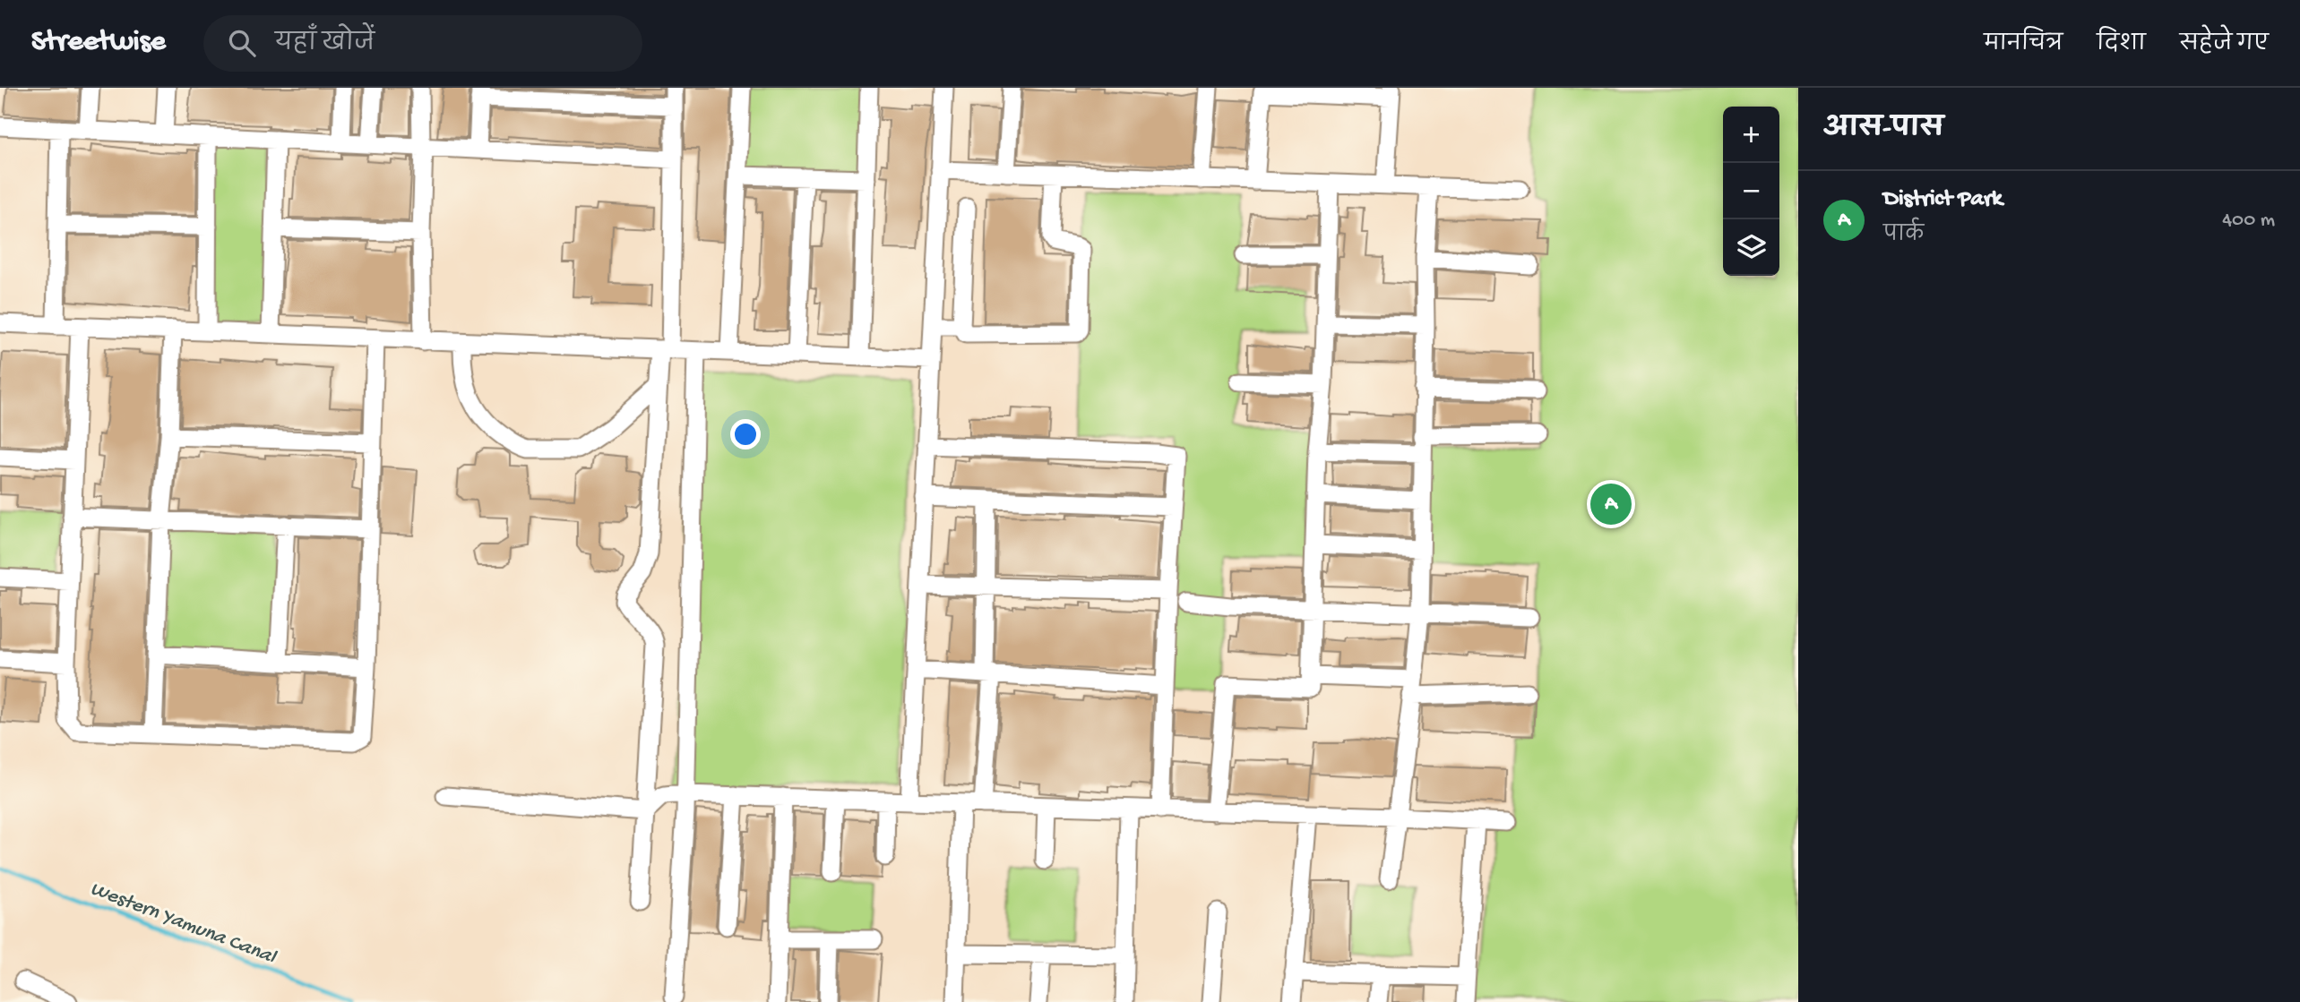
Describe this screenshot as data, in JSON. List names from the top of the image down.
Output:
{
  "water": ["Western Yamuna Canal"],
  "page": {
    "header": "Streetwise",
    "search": "यहाँ खोजें",
    "nav": ["मानचित्र", "दिशा", "सहेजे गए"],
    "heading": "आस-पास",
    "map_buttons": ["+", "−"],
    "list": [
      {
        "mark": "A",
        "name": "District Park",
        "note": "पार्क",
        "value": "400 m"
      }
    ],
    "pins": "A"
  }
}
